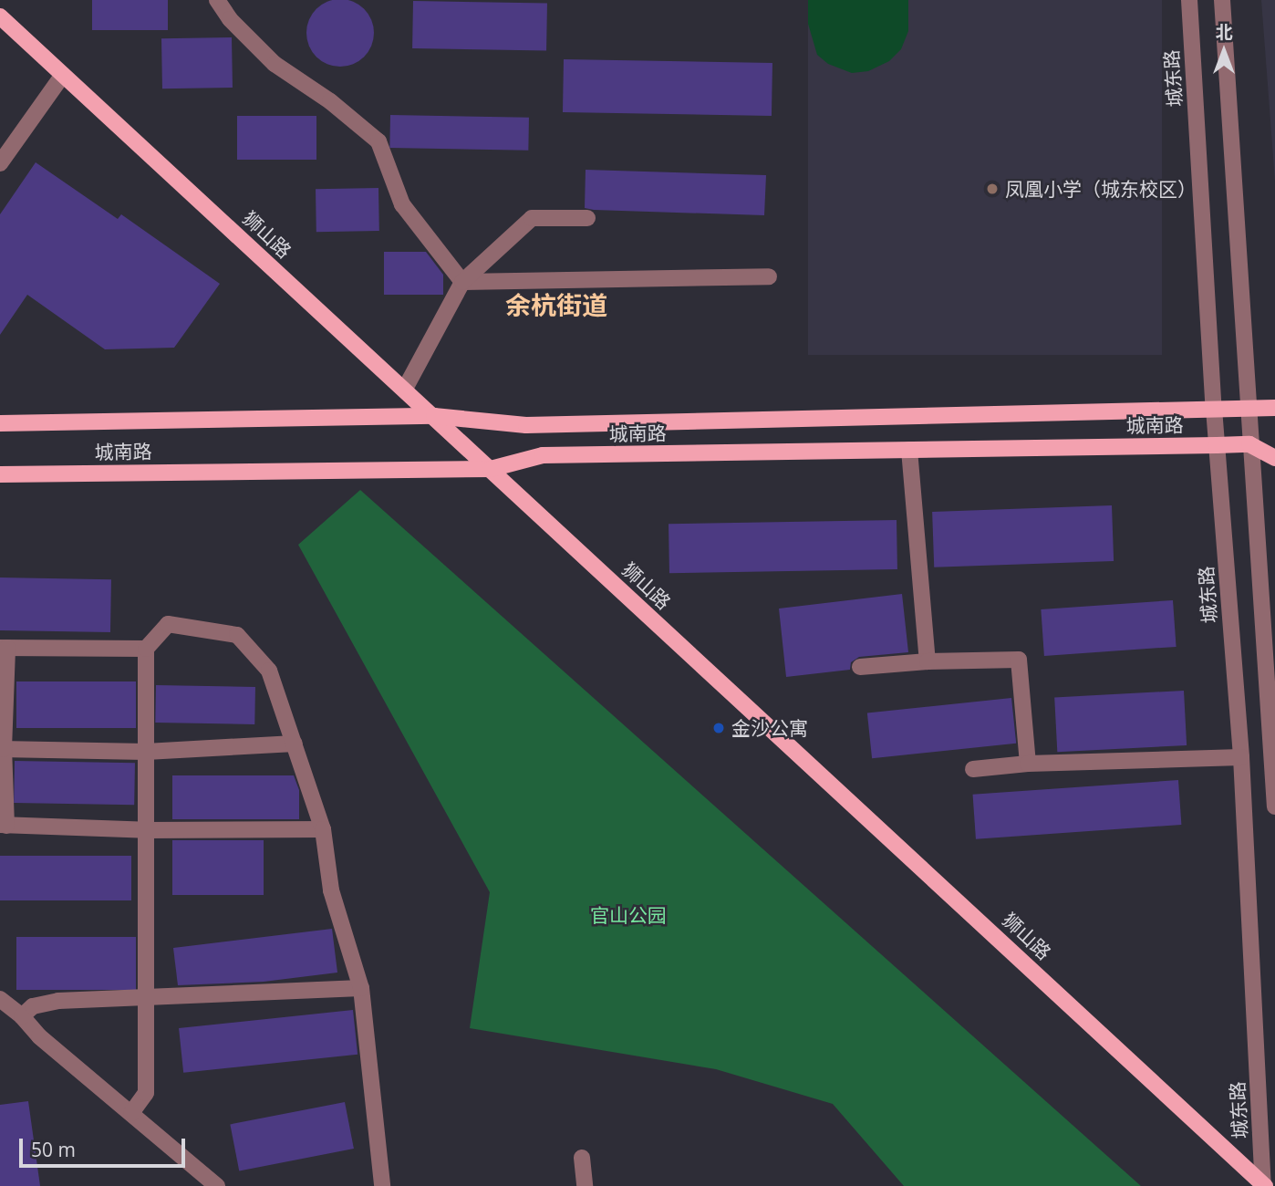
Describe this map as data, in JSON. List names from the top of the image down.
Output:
{
  "streets": {
    "main road": ["狮山路", "城南路"],
    "street": ["城东路"]
  },
  "crossings": [
    ["城东路", "狮山路"],
    ["城东路", "城南路"],
    ["狮山路", "城南路"]
  ],
  "districts": ["余杭街道"],
  "parks": ["官山公园"],
  "places": ["凤凰小学（城东校区）", "金沙公寓"],
  "scale_bar": "50 m",
  "north": "top"
}
